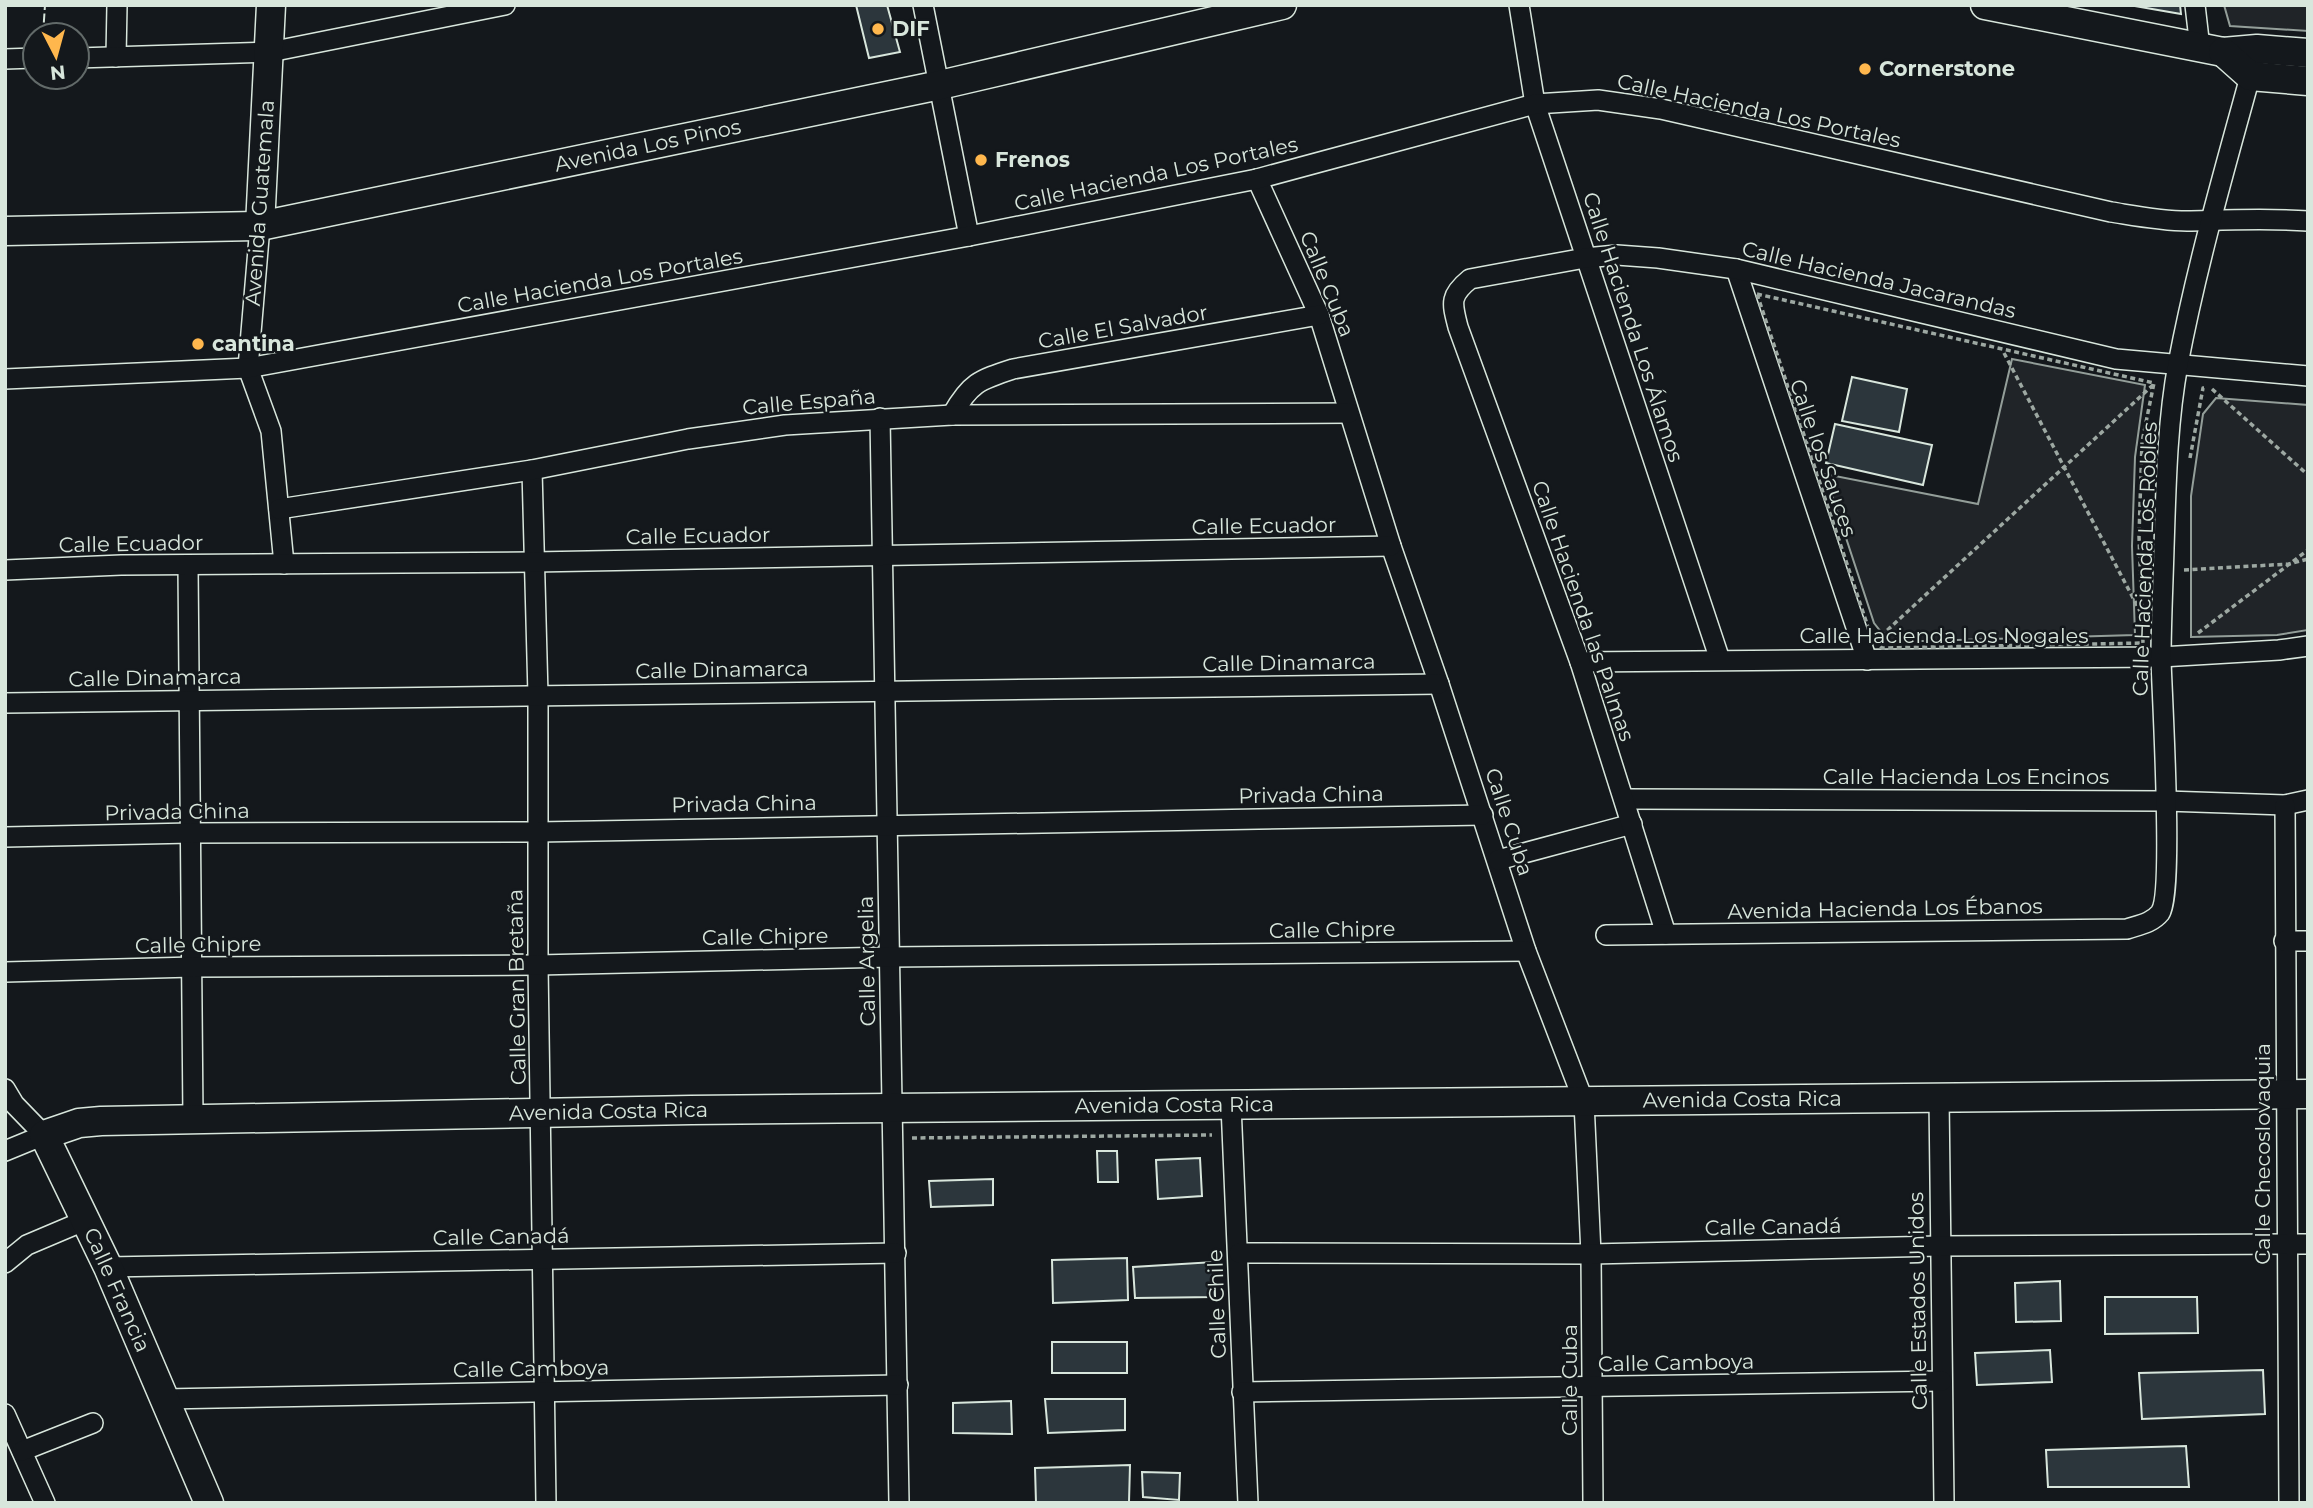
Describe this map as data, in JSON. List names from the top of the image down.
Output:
{
  "streets": {
    "street": [
      "Calle Hacienda Los Portales",
      "Avenida Los Pinos",
      "Avenida Guatemala",
      "Calle Hacienda Jacarandas",
      "Calle Cuba",
      "Calle El Salvador",
      "Calle Hacienda Los Álamos",
      "Calle España",
      "Calle los Sauces",
      "Calle Ecuador",
      "Calle Hacienda Los Robles",
      "Calle Hacienda las Palmas",
      "Calle Hacienda Los Nogales",
      "Calle Dinamarca",
      "Calle Hacienda Los Encinos",
      "Privada China",
      "Avenida Hacienda Los Ébanos",
      "Calle Chipre",
      "Calle Argelia",
      "Calle Gran Bretaña",
      "Avenida Costa Rica",
      "Calle Checoslovaquia",
      "Calle Canadá",
      "Calle Francia",
      "Calle Estados Unidos",
      "Calle Chile",
      "Calle Camboya"
    ]
  },
  "crossings": [
    ["Calle Hacienda Los Portales", "Avenida Guatemala"],
    ["Calle Hacienda Los Portales", "Calle Cuba"],
    ["Calle Hacienda Los Portales", "Calle Hacienda Los Álamos"],
    ["Calle Hacienda Los Portales", "Calle Hacienda Los Robles"],
    ["Avenida Los Pinos", "Avenida Guatemala"],
    ["Avenida Guatemala", "Calle España"],
    ["Avenida Guatemala", "Calle Ecuador"],
    ["Calle Hacienda Jacarandas", "Calle Hacienda Los Álamos"],
    ["Calle Hacienda Jacarandas", "Calle los Sauces"],
    ["Calle Hacienda Jacarandas", "Calle Hacienda Los Robles"],
    ["Calle Hacienda Jacarandas", "Calle Hacienda las Palmas"],
    ["Calle Cuba", "Calle El Salvador"],
    ["Calle Cuba", "Calle España"],
    ["Calle Cuba", "Calle Ecuador"],
    ["Calle Cuba", "Calle Dinamarca"],
    ["Calle Cuba", "Privada China"],
    ["Calle Cuba", "Calle Chipre"],
    ["Calle Cuba", "Avenida Costa Rica"],
    ["Calle Cuba", "Calle Canadá"],
    ["Calle Cuba", "Calle Camboya"],
    ["Calle El Salvador", "Calle España"],
    ["Calle Hacienda Los Álamos", "Calle Hacienda Los Nogales"],
    ["Calle España", "Calle Argelia"],
    ["Calle España", "Calle Gran Bretaña"],
    ["Calle los Sauces", "Calle Hacienda Los Nogales"],
    ["Calle Ecuador", "Calle Argelia"],
    ["Calle Ecuador", "Calle Gran Bretaña"],
    ["Calle Hacienda Los Robles", "Calle Hacienda Los Nogales"],
    ["Calle Hacienda Los Robles", "Calle Hacienda Los Encinos"],
    ["Calle Hacienda Los Robles", "Avenida Hacienda Los Ébanos"],
    ["Calle Hacienda las Palmas", "Calle Hacienda Los Nogales"],
    ["Calle Hacienda las Palmas", "Calle Hacienda Los Encinos"],
    ["Calle Hacienda las Palmas", "Avenida Hacienda Los Ébanos"],
    ["Calle Dinamarca", "Calle Argelia"],
    ["Calle Dinamarca", "Calle Gran Bretaña"],
    ["Calle Hacienda Los Encinos", "Calle Checoslovaquia"],
    ["Privada China", "Calle Argelia"],
    ["Privada China", "Calle Gran Bretaña"],
    ["Calle Chipre", "Calle Argelia"],
    ["Calle Chipre", "Calle Gran Bretaña"],
    ["Calle Argelia", "Avenida Costa Rica"],
    ["Calle Argelia", "Calle Canadá"],
    ["Calle Argelia", "Calle Camboya"],
    ["Calle Gran Bretaña", "Avenida Costa Rica"],
    ["Calle Gran Bretaña", "Calle Canadá"],
    ["Calle Gran Bretaña", "Calle Camboya"],
    ["Avenida Costa Rica", "Calle Checoslovaquia"],
    ["Avenida Costa Rica", "Calle Francia"],
    ["Avenida Costa Rica", "Calle Estados Unidos"],
    ["Avenida Costa Rica", "Calle Chile"],
    ["Calle Checoslovaquia", "Calle Canadá"],
    ["Calle Canadá", "Calle Francia"],
    ["Calle Canadá", "Calle Estados Unidos"],
    ["Calle Canadá", "Calle Chile"],
    ["Calle Francia", "Calle Camboya"],
    ["Calle Estados Unidos", "Calle Camboya"],
    ["Calle Chile", "Calle Camboya"]
  ],
  "places": [
    "DIF",
    "Cornerstone",
    "Frenos",
    "cantina"
  ],
  "north": "bottom"
}
